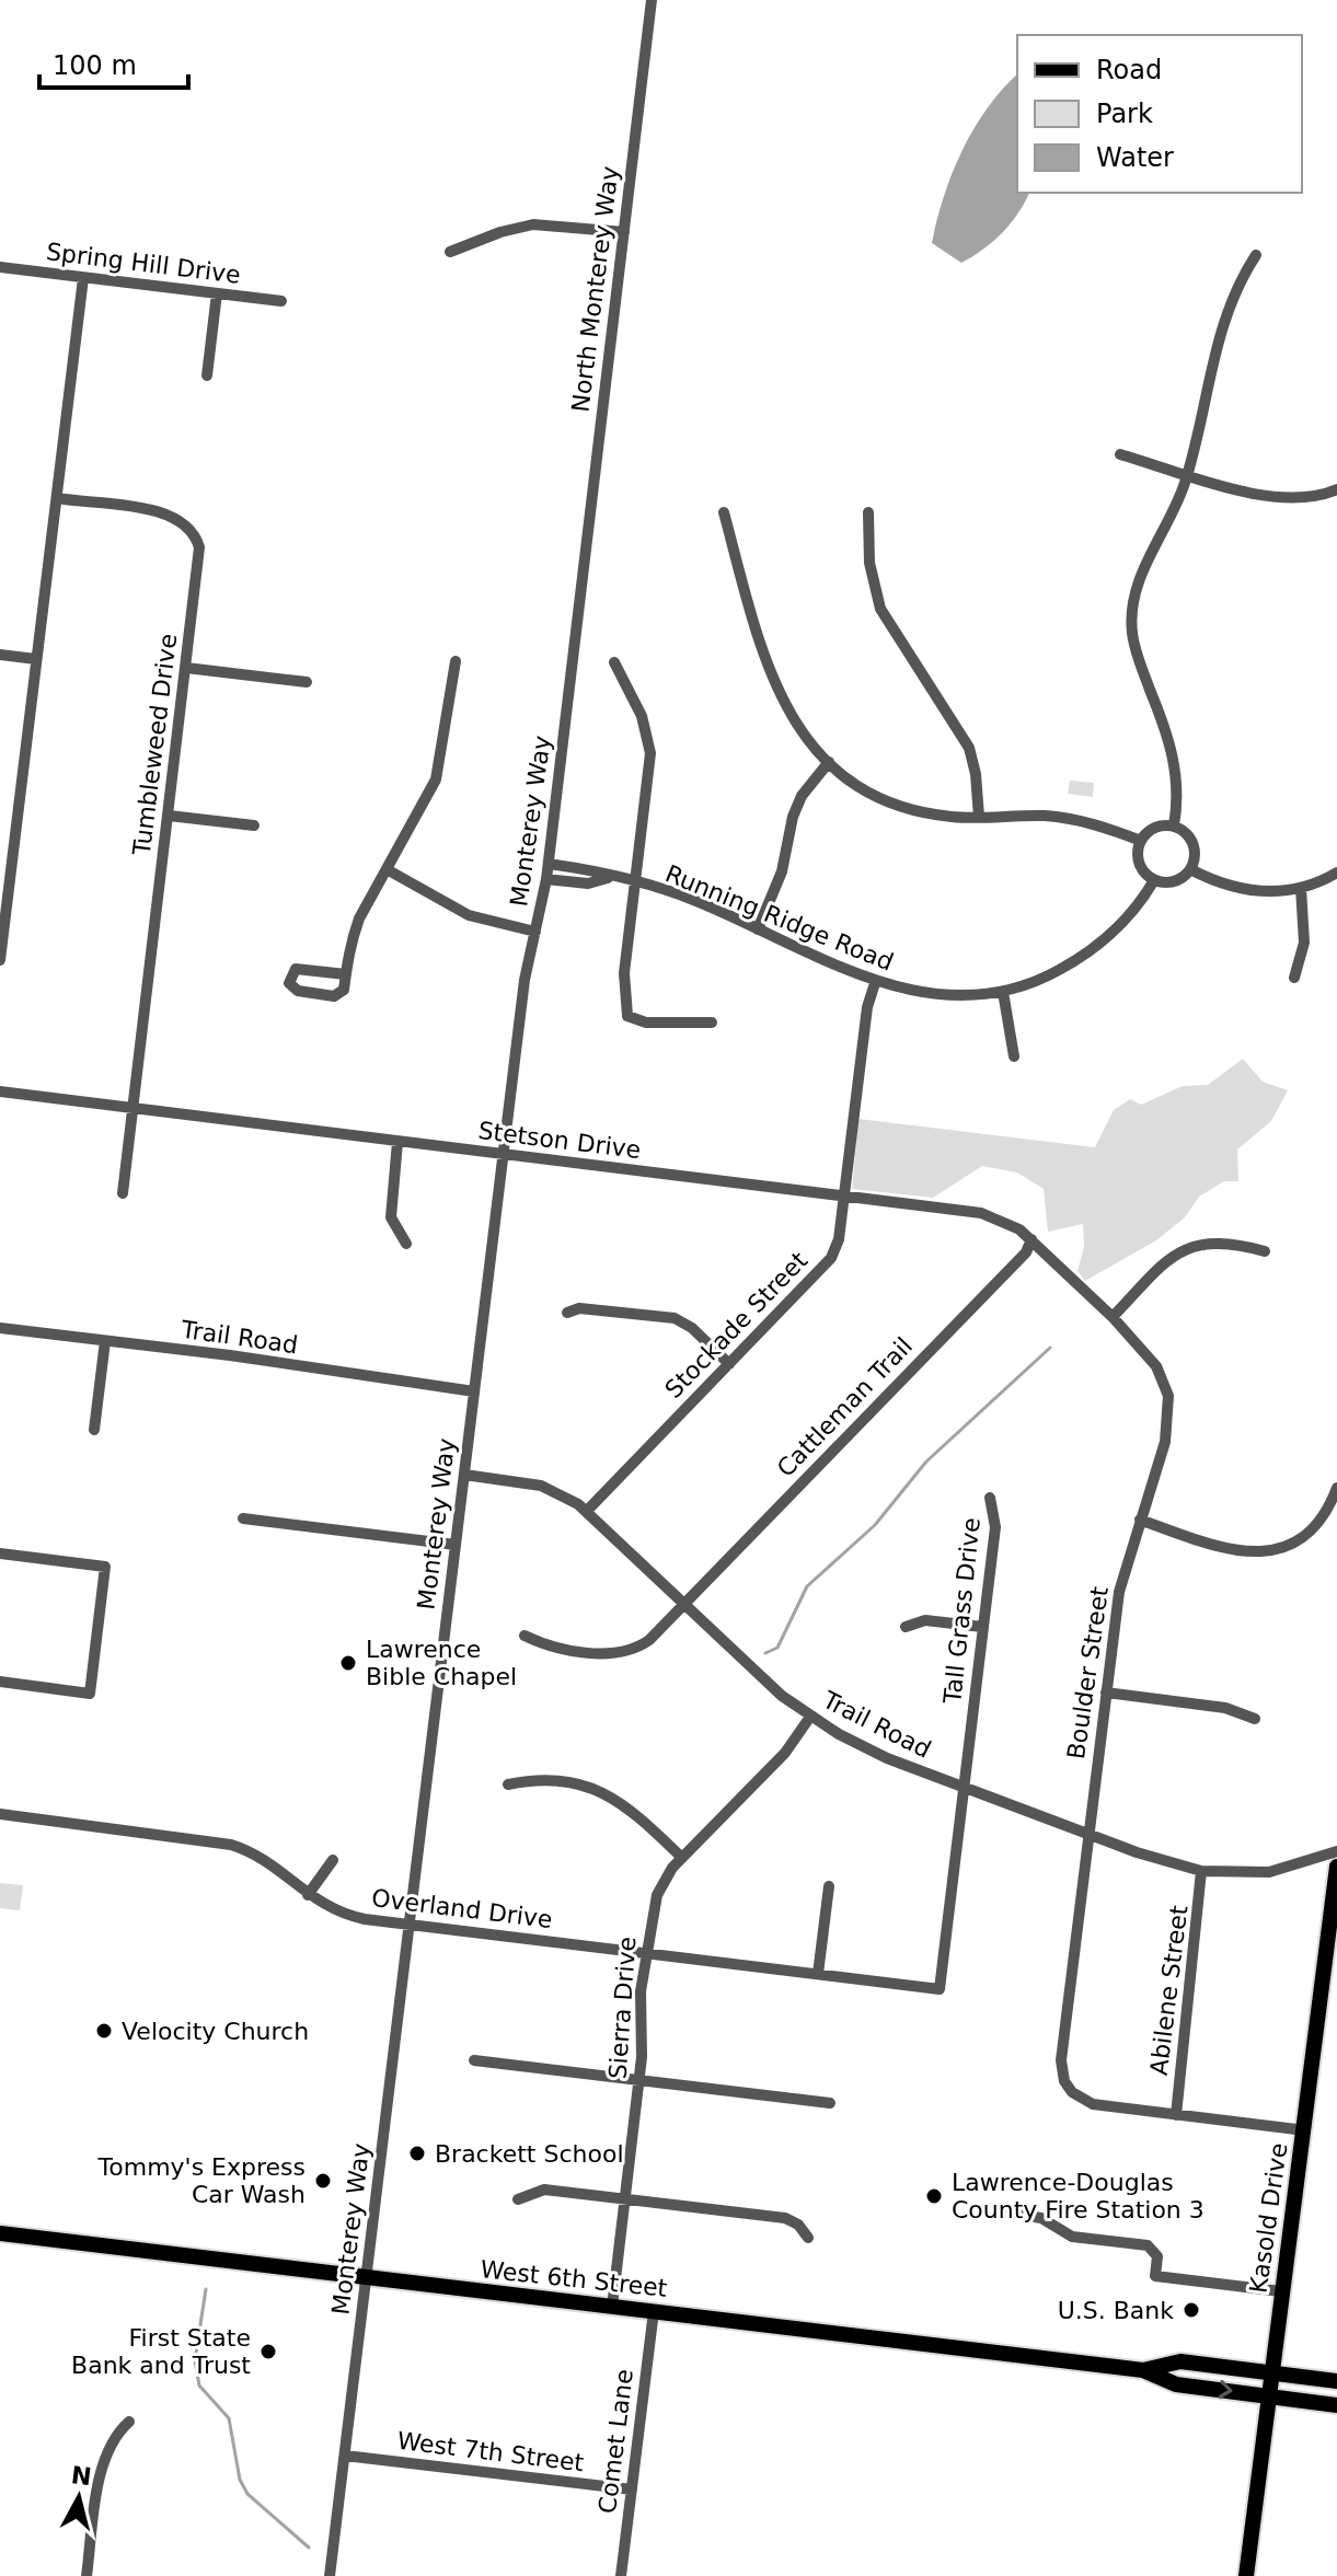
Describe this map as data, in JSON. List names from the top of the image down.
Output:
{
  "streets": {
    "main road": ["Kasold Drive", "West 6th Street"],
    "street": [
      "Spring Hill Drive",
      "North Monterey Way",
      "Tumbleweed Drive",
      "Monterey Way",
      "Running Ridge Road",
      "Stetson Drive",
      "Stockade Street",
      "Trail Road",
      "Cattleman Trail",
      "Tall Grass Drive",
      "Boulder Street",
      "Overland Drive",
      "Abilene Street",
      "Sierra Drive",
      "Comet Lane",
      "West 7th Street"
    ]
  },
  "crossings": [
    ["North Monterey Way", "Monterey Way"],
    ["Tumbleweed Drive", "Stetson Drive"],
    ["Monterey Way", "Running Ridge Road"],
    ["Monterey Way", "Stetson Drive"],
    ["Monterey Way", "Trail Road"],
    ["Monterey Way", "Overland Drive"],
    ["Monterey Way", "West 6th Street"],
    ["Monterey Way", "West 7th Street"],
    ["Running Ridge Road", "Stockade Street"],
    ["Stetson Drive", "Stockade Street"],
    ["Stetson Drive", "Cattleman Trail"],
    ["Stetson Drive", "Boulder Street"],
    ["Stockade Street", "Trail Road"],
    ["Trail Road", "Cattleman Trail"],
    ["Trail Road", "Tall Grass Drive"],
    ["Trail Road", "Boulder Street"],
    ["Trail Road", "Abilene Street"],
    ["Trail Road", "Sierra Drive"],
    ["Tall Grass Drive", "Overland Drive"],
    ["Boulder Street", "Abilene Street"],
    ["Overland Drive", "Sierra Drive"],
    ["Sierra Drive", "West 6th Street"],
    ["Kasold Drive", "West 6th Street"],
    ["West 6th Street", "Comet Lane"],
    ["Comet Lane", "West 7th Street"]
  ],
  "places": [
    "Lawrence Bible Chapel",
    "Velocity Church",
    "Brackett School",
    "Tommy's Express Car Wash",
    "Lawrence-Douglas County Fire Station 3",
    "U.S. Bank",
    "First State Bank and Trust"
  ],
  "legend": ["Road", "Park", "Water"],
  "scale_bar": "100 m",
  "north": "top"
}
